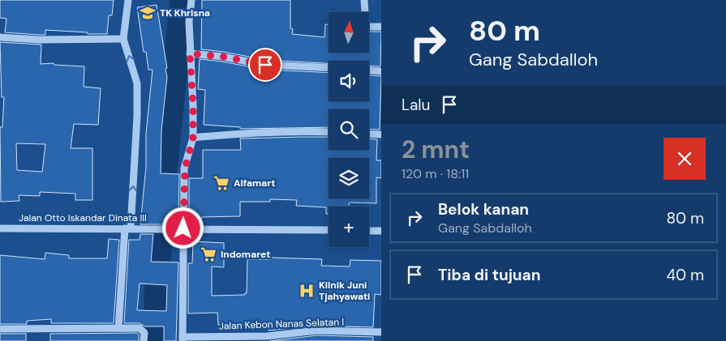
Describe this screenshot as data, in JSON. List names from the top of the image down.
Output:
{
  "streets": {
    "street": ["Jalan Otto Iskandar Dinata III", "Jalan Kebon Nanas Selatan I"]
  },
  "crossings": [
    ["Jalan Otto Iskandar Dinata III", "Jalan Kebon Nanas Selatan I"]
  ],
  "places": {
    "school or university": ["TK Khrisna"],
    "supermarket": ["Alfamart", "Indomaret"],
    "hospital": ["Klinik Juni Tjahyawati"]
  },
  "north": "top",
  "page": {
    "turn": ["80 m", "Gang Sabdalloh"],
    "map_buttons": "+",
    "then": "Lalu",
    "heading": ["2 mnt", "120 m · 18:11"],
    "list": [
      {
        "name": "Belok kanan",
        "note": "Gang Sabdalloh",
        "value": "80 m"
      },
      {
        "name": "Tiba di tujuan",
        "value": "40 m"
      }
    ]
  }
}
